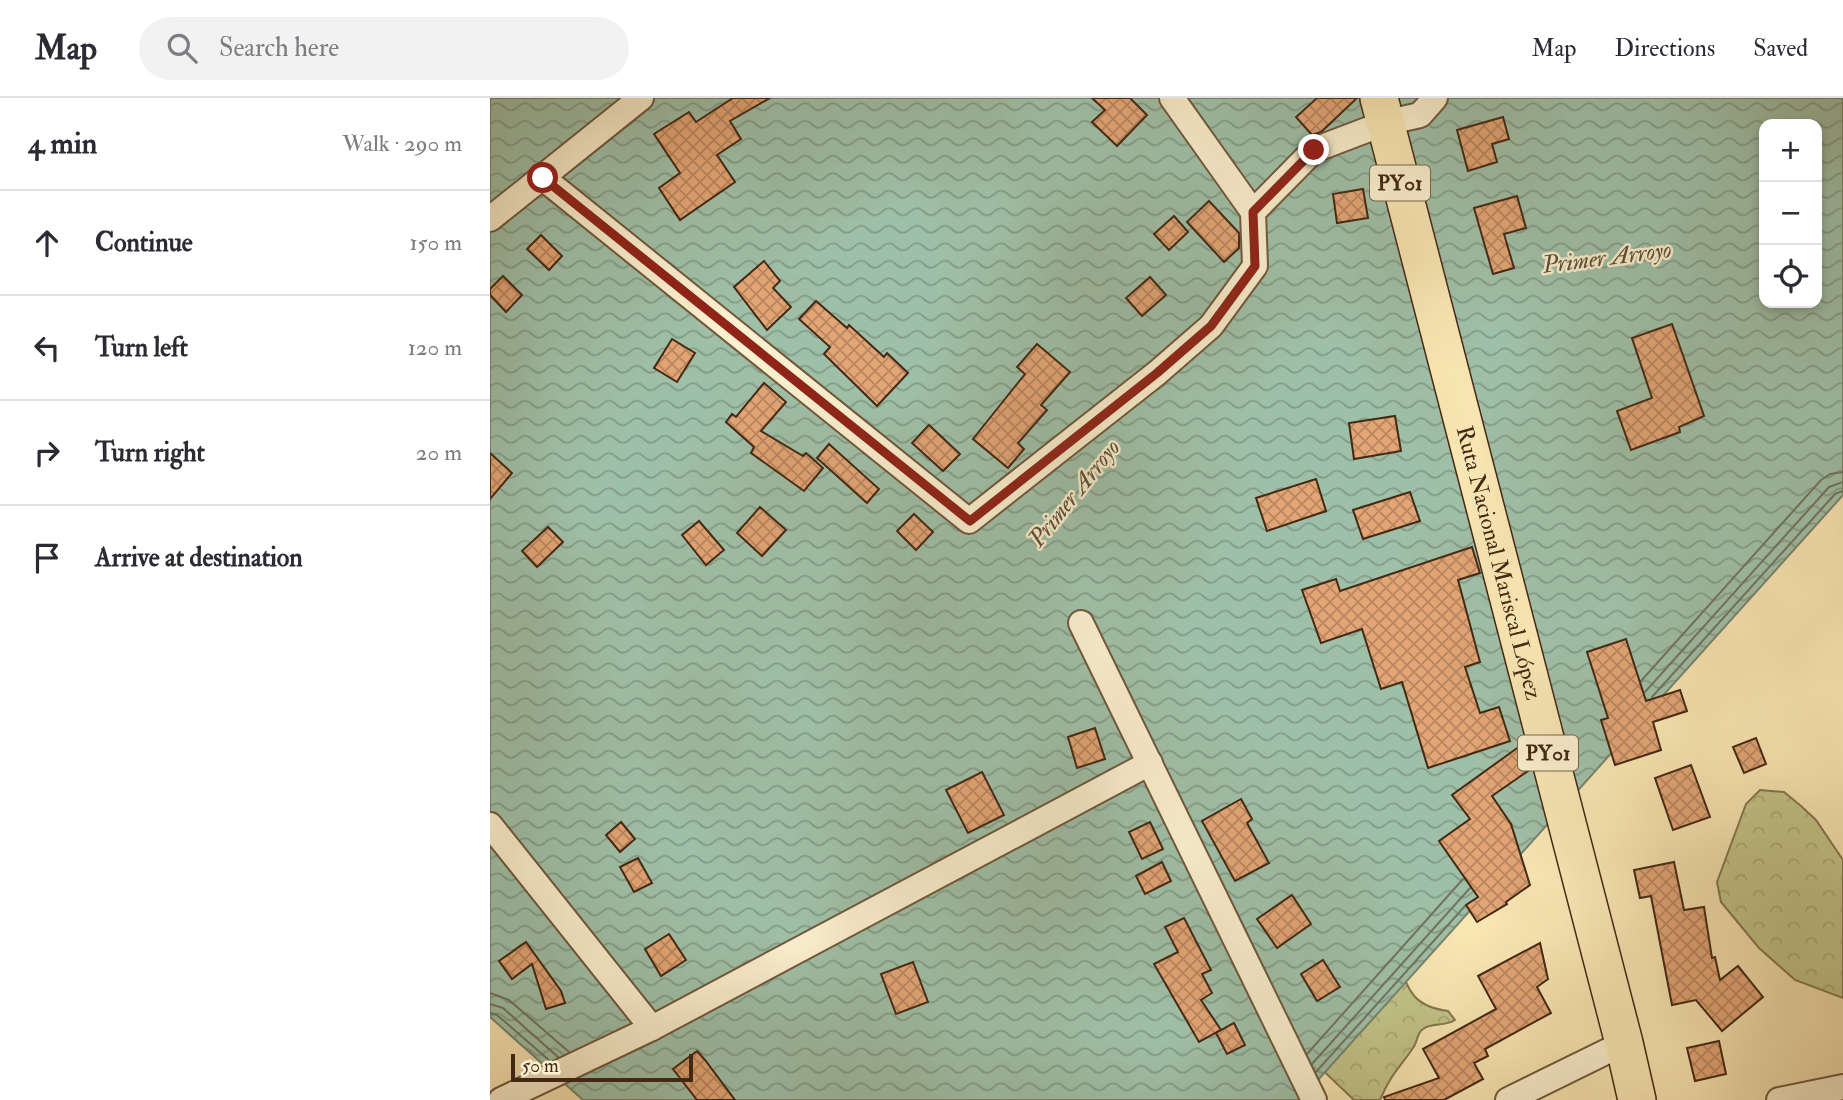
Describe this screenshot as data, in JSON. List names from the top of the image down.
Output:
{
  "streets": {
    "highway": ["PY01", "Ruta Nacional Mariscal López"]
  },
  "water": ["Primer Arroyo"],
  "scale_bar": "50 m",
  "page": {
    "header": "Map",
    "search": "Search here",
    "nav": ["Map", "Directions", "Saved"],
    "heading": ["4 min", "Walk · 290 m"],
    "map_buttons": ["+", "−"],
    "list": [
      ["Continue", "150 m"],
      ["Turn left", "120 m"],
      ["Turn right", "20 m"],
      "Arrive at destination"
    ],
    "scale": "50 m"
  }
}
